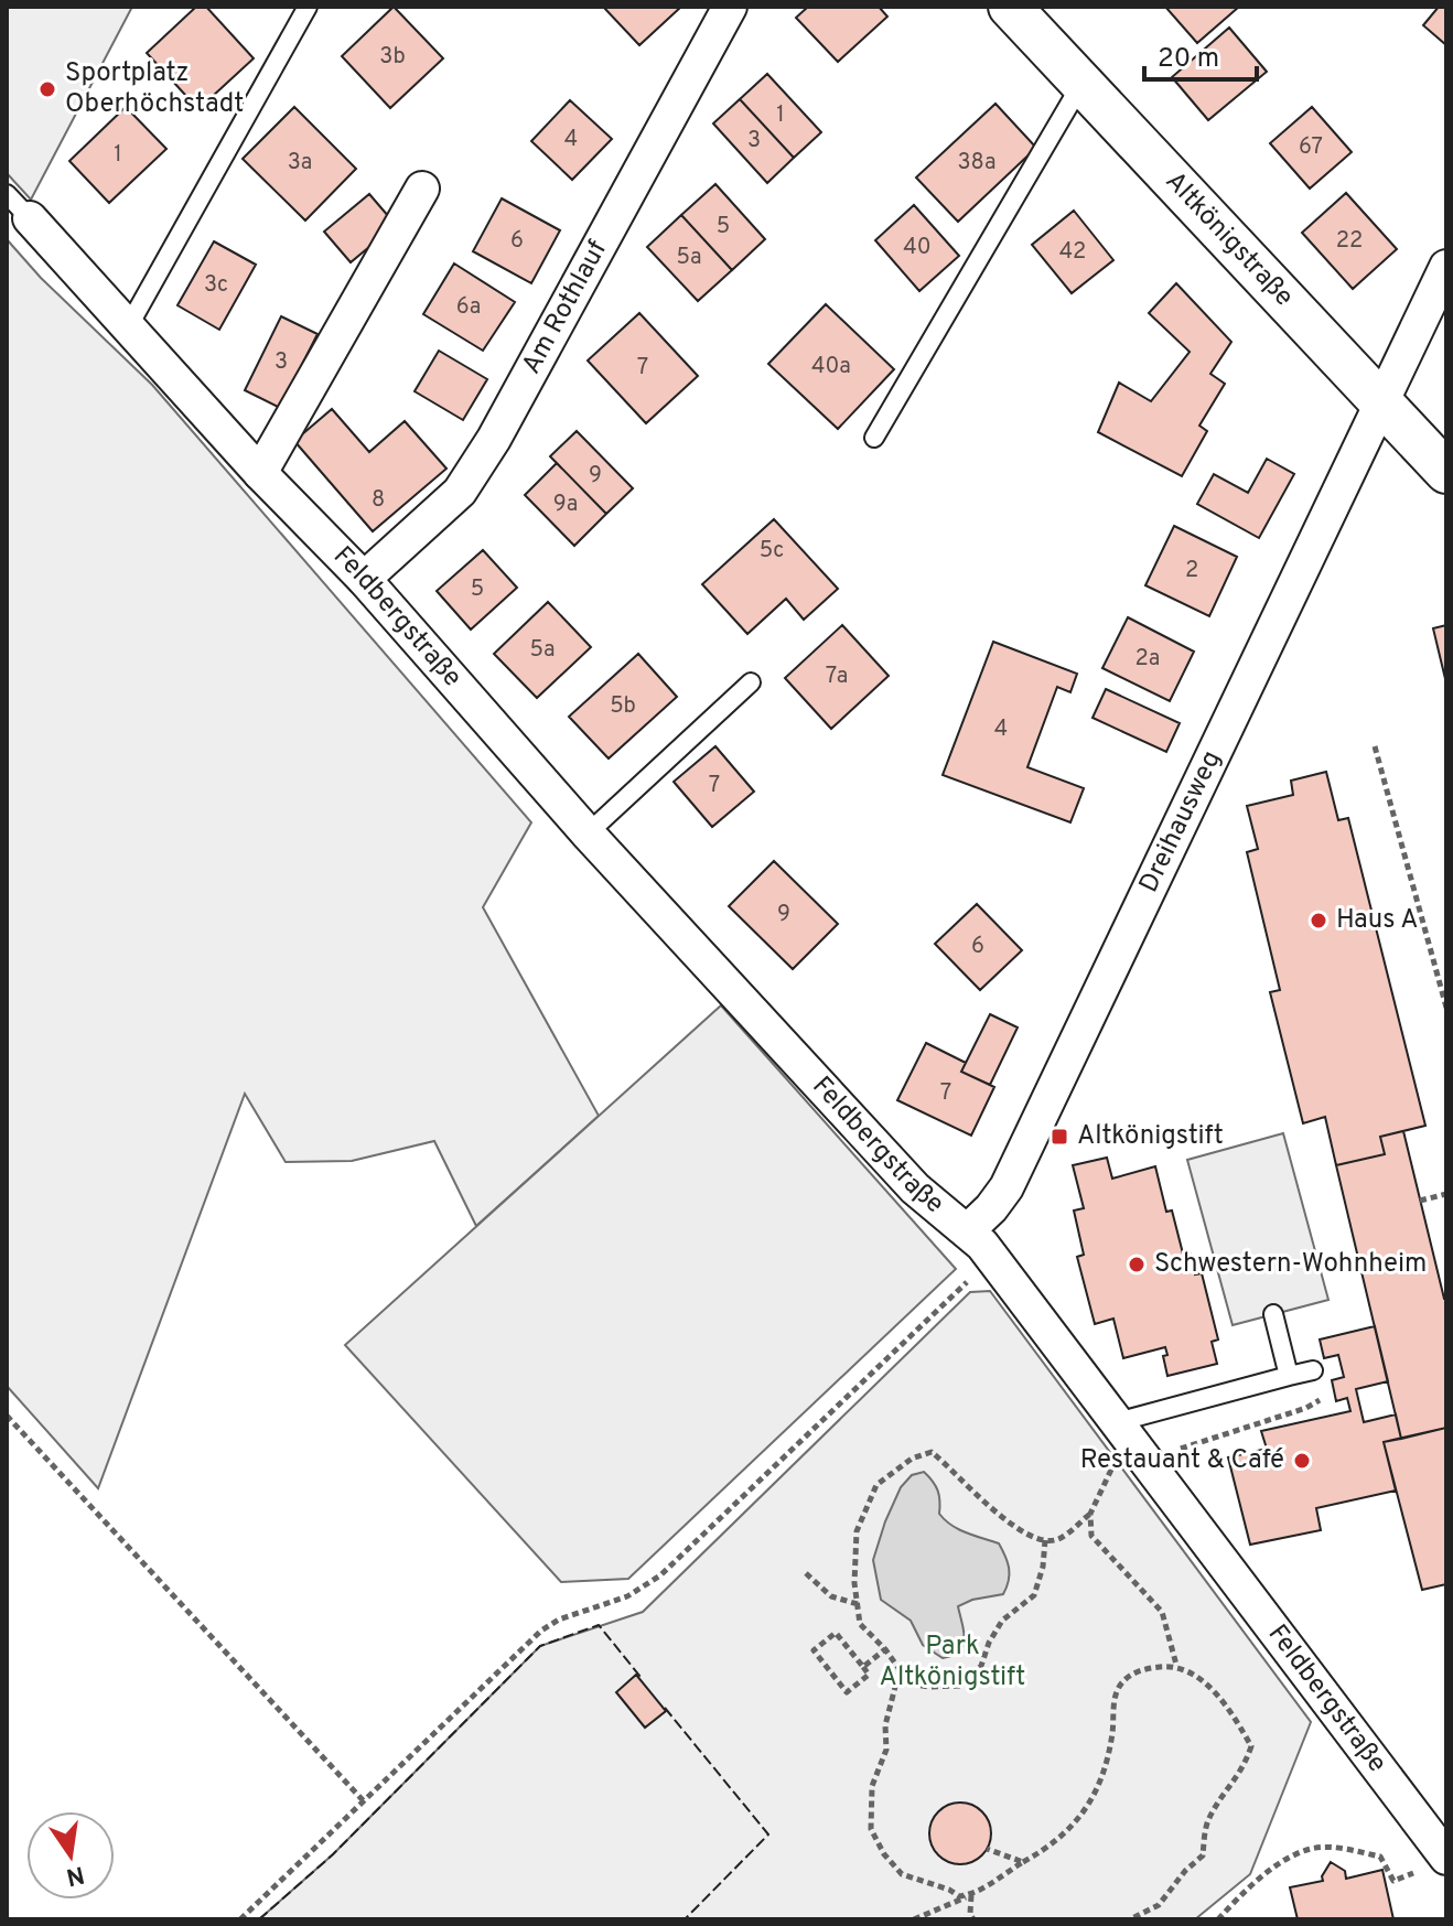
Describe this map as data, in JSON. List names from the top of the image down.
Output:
{
  "streets": {
    "street": [
      "Altkönigstraße",
      "Am Rothlauf",
      "Feldbergstraße",
      "Dreihausweg"
    ]
  },
  "crossings": [
    ["Altkönigstraße", "Dreihausweg"],
    ["Am Rothlauf", "Feldbergstraße"],
    ["Feldbergstraße", "Dreihausweg"]
  ],
  "parks": ["Park Altkönigstift"],
  "places": {
    "other": [
      "Sportplatz Oberhöchstadt",
      "Haus A",
      "Schwestern-Wohnheim",
      "Restauant & Café"
    ],
    "transit": ["Altkönigstift"]
  },
  "house_numbers": [
    "3b",
    "1",
    "4",
    "3",
    "67",
    "1",
    "3a",
    "38a",
    "5",
    "6",
    "22",
    "40",
    "42",
    "5a",
    "3c",
    "6a",
    "3",
    "40a",
    "7",
    "9",
    "8",
    "9a",
    "5c",
    "2",
    "5",
    "5a",
    "2a",
    "7a",
    "5b",
    "4",
    "7",
    "9",
    "6",
    "7"
  ],
  "scale_bar": "20 m",
  "north": "bottom"
}
